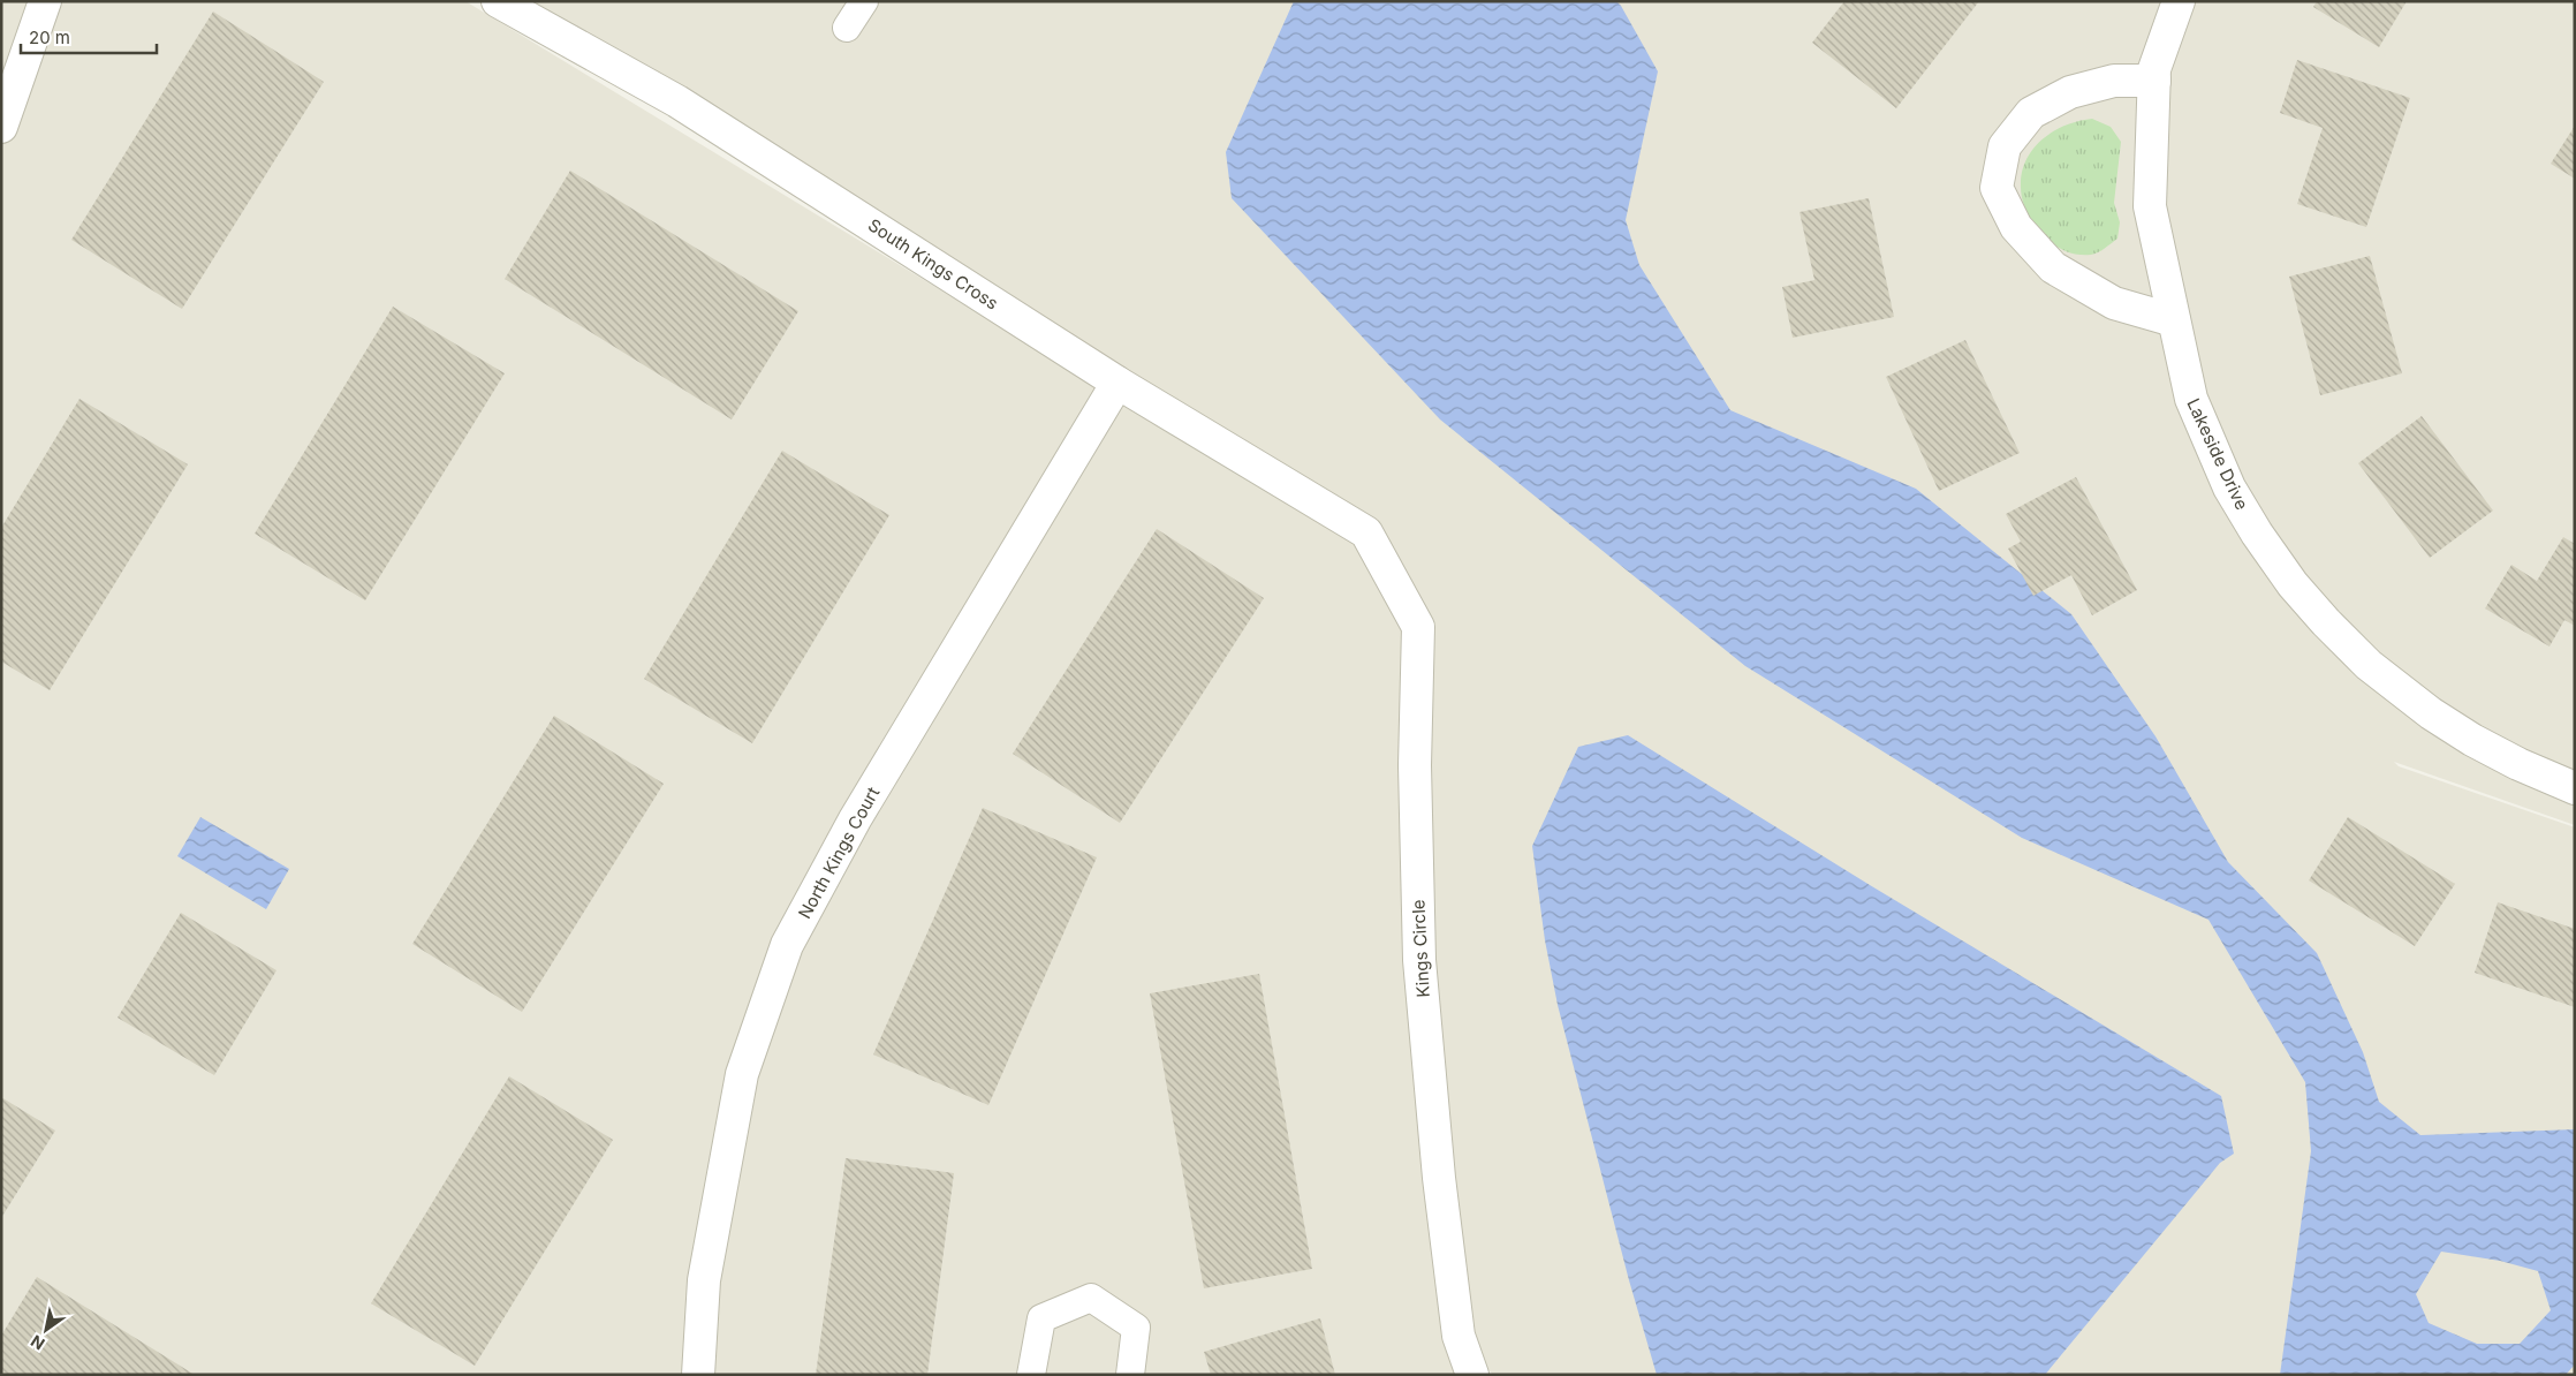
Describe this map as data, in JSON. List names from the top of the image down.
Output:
{
  "streets": {
    "street": [
      "South Kings Cross",
      "Lakeside Drive",
      "North Kings Court",
      "Kings Circle"
    ]
  },
  "crossings": [
    ["South Kings Cross", "North Kings Court"],
    ["South Kings Cross", "Kings Circle"]
  ],
  "scale_bar": "20 m",
  "north": "bottom left"
}
